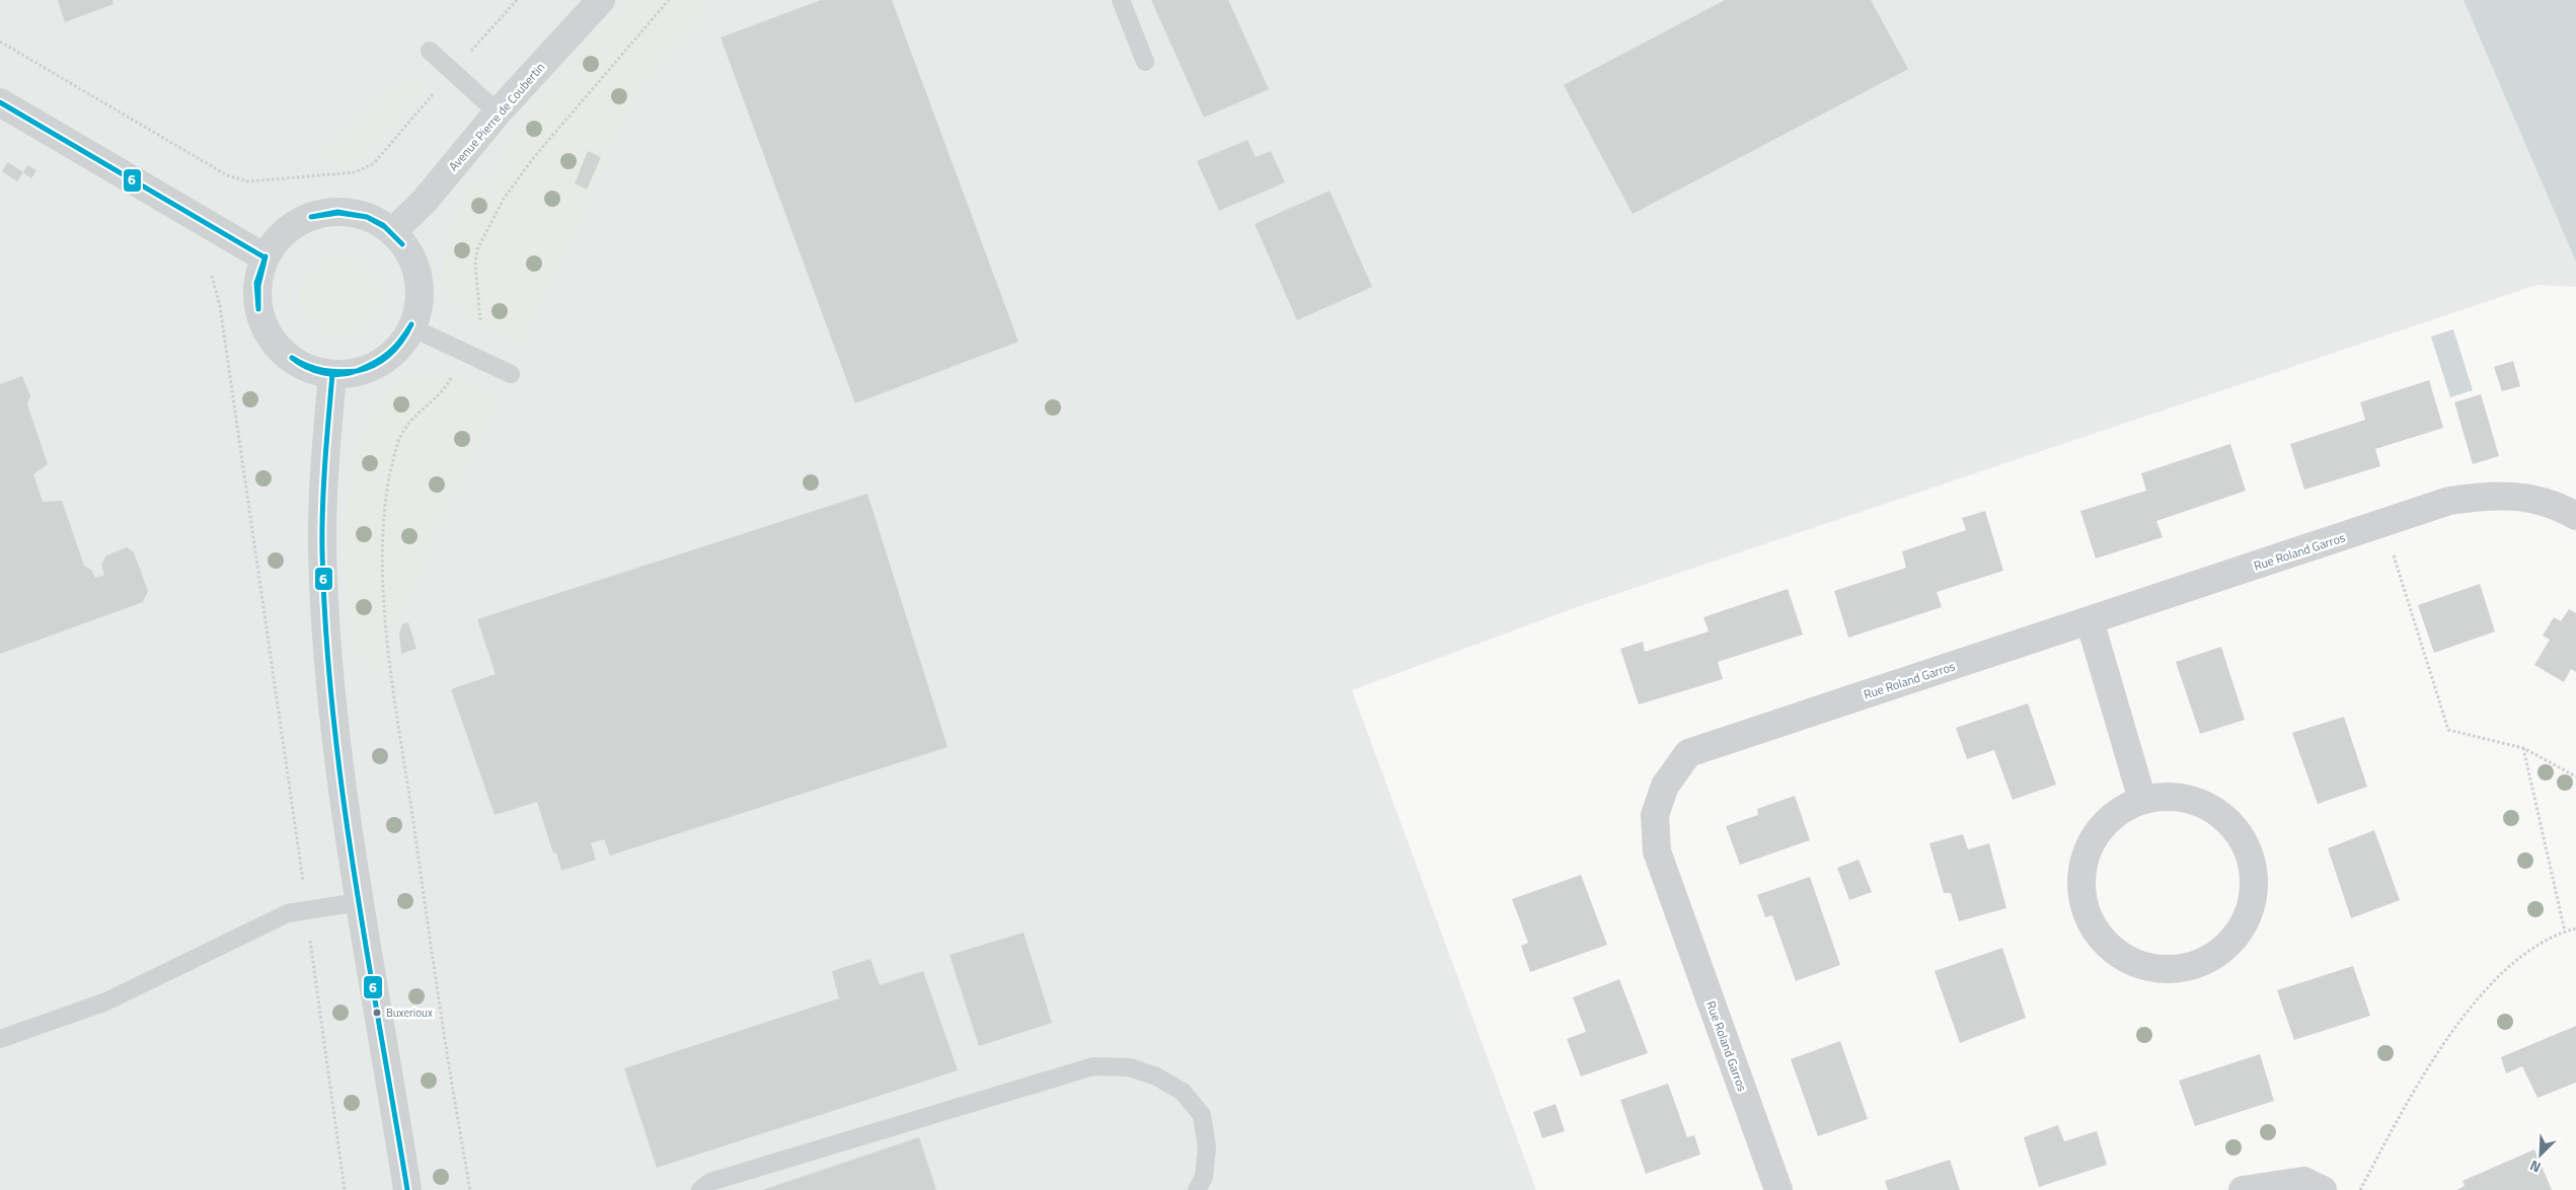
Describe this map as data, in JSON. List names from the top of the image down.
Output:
{
  "streets": {
    "street": ["Avenue Pierre de Coubertin", "Rue Roland Garros"]
  },
  "places": ["Buxerioux"],
  "lines": ["transit line 6"],
  "north": "bottom left"
}
